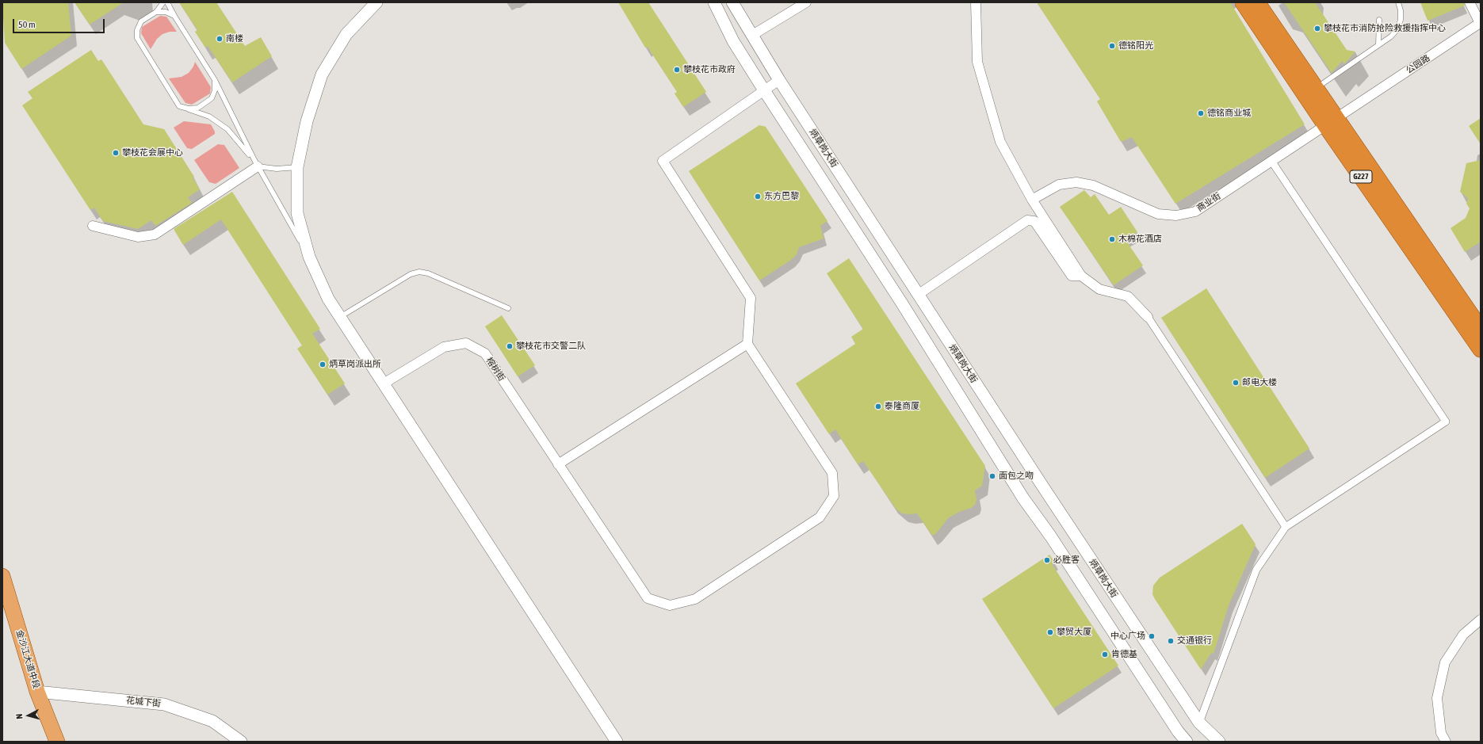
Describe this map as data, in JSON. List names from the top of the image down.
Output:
{
  "streets": {
    "highway": ["G227"],
    "main road": ["金沙江大道中段"],
    "street": [
      "公园路",
      "炳草岗大街",
      "商业街",
      "榕树街",
      "花城下街"
    ]
  },
  "crossings": [
    ["公园路", "G227"],
    ["公园路", "商业街"],
    ["G227", "商业街"],
    ["金沙江大道中段", "花城下街"]
  ],
  "places": [
    "攀枝花市消防抢险救援指挥中心",
    "南楼",
    "德铭阳光",
    "攀枝花市政府",
    "德铭商业城",
    "攀枝花会展中心",
    "东方巴黎",
    "木棉花酒店",
    "攀枝花市交警二队",
    "炳草岗派出所",
    "邮电大楼",
    "泰隆商厦",
    "面包之吻",
    "必胜客",
    "攀贸大厦",
    "中心广场",
    "交通银行",
    "肯德基"
  ],
  "scale_bar": "50 m",
  "north": "left"
}
